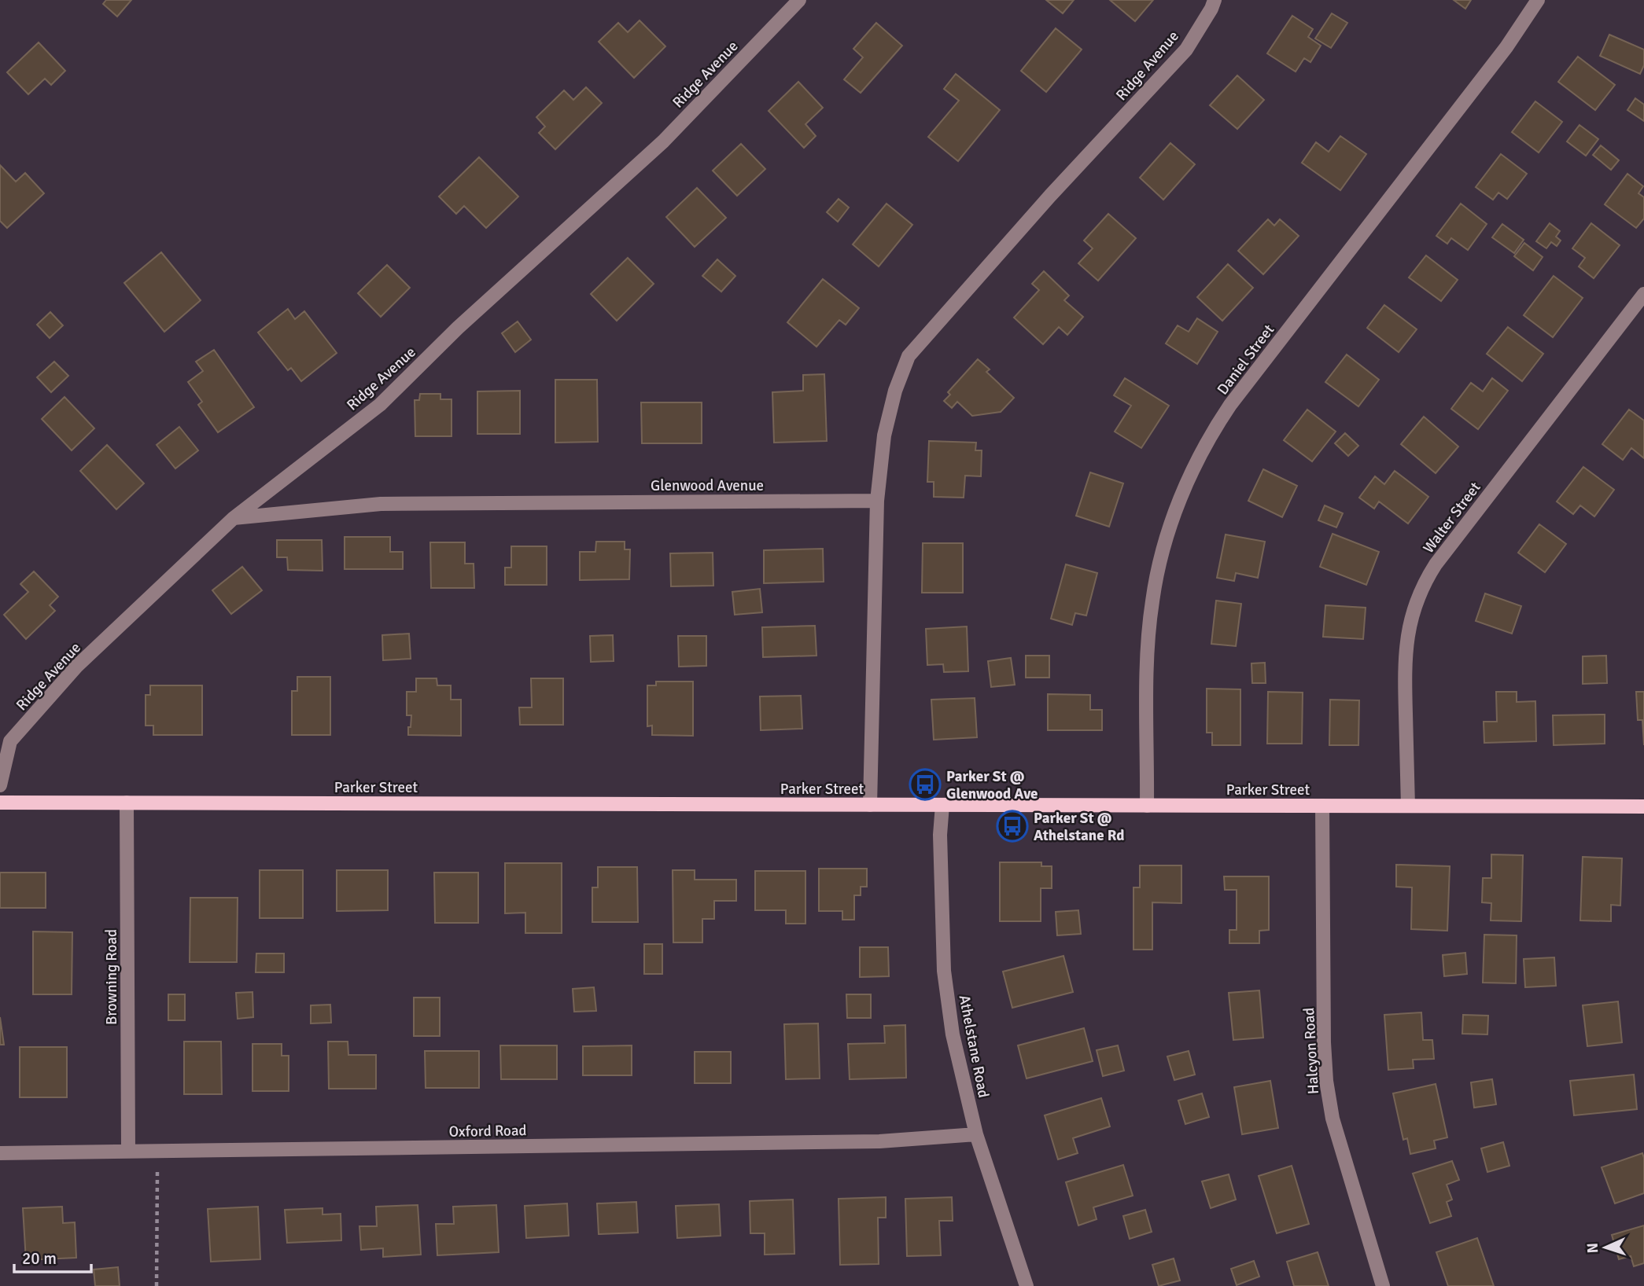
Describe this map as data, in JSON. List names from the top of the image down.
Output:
{
  "streets": {
    "main road": ["Parker Street"],
    "street": [
      "Ridge Avenue",
      "Daniel Street",
      "Glenwood Avenue",
      "Walter Street",
      "Browning Road",
      "Athelstane Road",
      "Halcyon Road",
      "Oxford Road"
    ]
  },
  "crossings": [
    ["Ridge Avenue", "Glenwood Avenue"],
    ["Daniel Street", "Parker Street"],
    ["Walter Street", "Parker Street"],
    ["Parker Street", "Browning Road"],
    ["Parker Street", "Athelstane Road"],
    ["Parker Street", "Halcyon Road"],
    ["Browning Road", "Oxford Road"],
    ["Athelstane Road", "Oxford Road"]
  ],
  "places": {
    "bus stop": ["Parker St @ Glenwood Ave", "Parker St @ Athelstane Rd"]
  },
  "scale_bar": "20 m",
  "north": "left"
}
